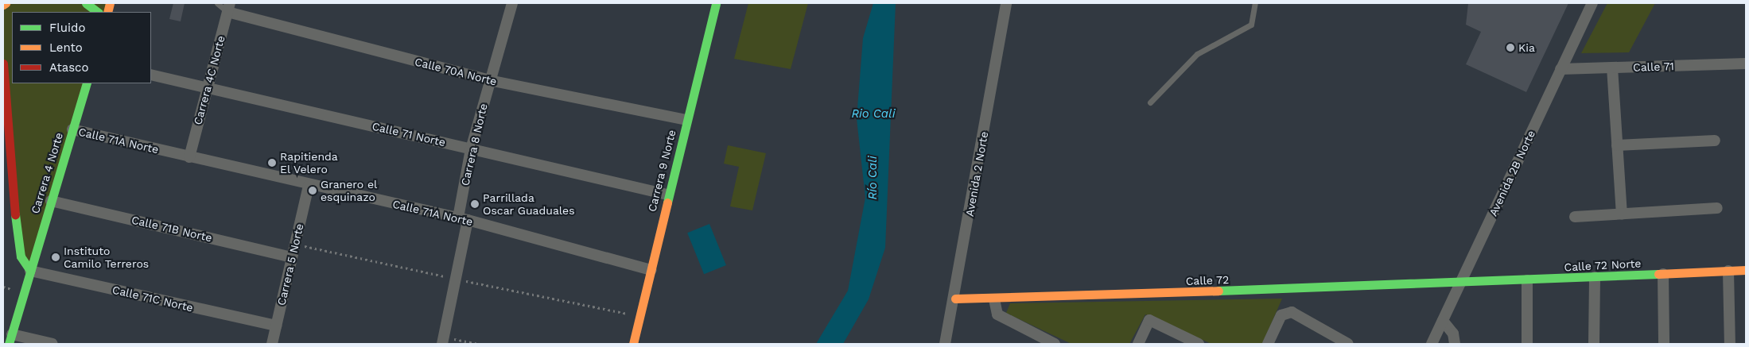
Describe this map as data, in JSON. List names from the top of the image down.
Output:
{
  "streets": {
    "street": [
      "Calle 71",
      "Calle 70A Norte",
      "Carrera 4C Norte",
      "Calle 71 Norte",
      "Calle 71A Norte",
      "Carrera 8 Norte",
      "Carrera 9 Norte",
      "Carrera 4 Norte",
      "Avenida 2B Norte",
      "Avenida 2 Norte",
      "Calle 71B Norte",
      "Carrera 5 Norte",
      "Calle 72 Norte",
      "Calle 72",
      "Calle 71C Norte"
    ]
  },
  "crossings": [
    ["Calle 71", "Avenida 2B Norte"],
    ["Calle 70A Norte", "Carrera 4C Norte"],
    ["Calle 70A Norte", "Carrera 8 Norte"],
    ["Calle 70A Norte", "Carrera 9 Norte"],
    ["Carrera 4C Norte", "Calle 71 Norte"],
    ["Carrera 4C Norte", "Calle 71A Norte"],
    ["Calle 71 Norte", "Carrera 8 Norte"],
    ["Calle 71 Norte", "Carrera 9 Norte"],
    ["Calle 71A Norte", "Carrera 8 Norte"],
    ["Calle 71A Norte", "Carrera 9 Norte"],
    ["Calle 71A Norte", "Carrera 4 Norte"],
    ["Calle 71A Norte", "Carrera 5 Norte"],
    ["Carrera 4 Norte", "Calle 71B Norte"],
    ["Carrera 4 Norte", "Calle 71C Norte"],
    ["Avenida 2B Norte", "Calle 72 Norte"],
    ["Avenida 2B Norte", "Calle 72"],
    ["Avenida 2 Norte", "Calle 72"],
    ["Calle 71B Norte", "Carrera 5 Norte"],
    ["Carrera 5 Norte", "Calle 71C Norte"],
    ["Calle 72 Norte", "Calle 72"]
  ],
  "water": ["Rio Cali", "Río Cali"],
  "places": [
    "Kia",
    "Rapitienda El Velero",
    "Granero el esquinazo",
    "Parrillada Oscar Guaduales",
    "Instituto Camilo Terreros"
  ],
  "legend": ["Fluido", "Lento", "Atasco"]
}
